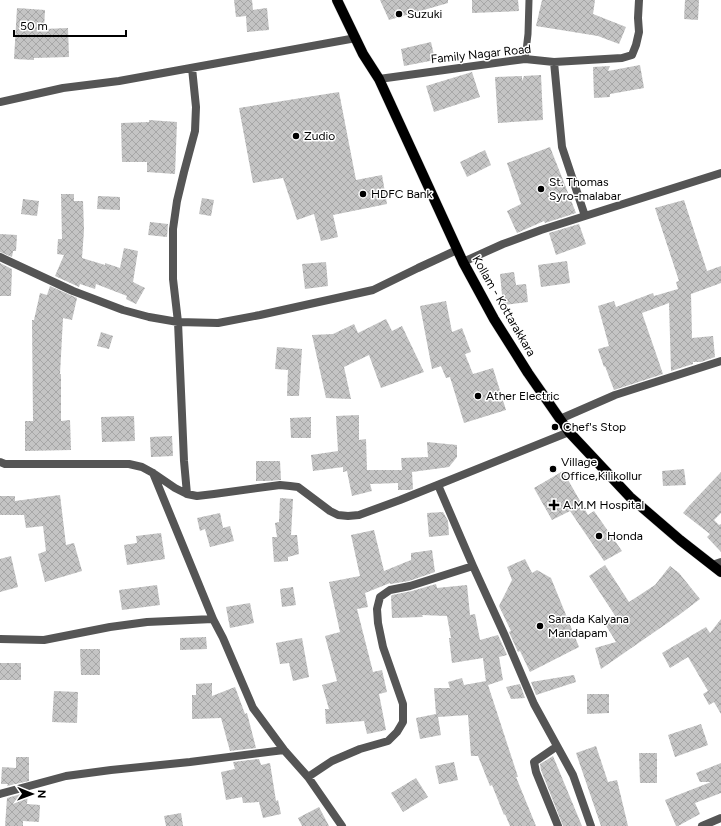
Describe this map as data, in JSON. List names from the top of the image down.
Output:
{
  "streets": {
    "main road": ["Kollam - Kottarakkara"],
    "street": ["Family Nagar Road"]
  },
  "crossings": [
    ["Family Nagar Road", "Kollam - Kottarakkara"]
  ],
  "places": {
    "other": [
      "Suzuki",
      "Zudio",
      "St. Thomas Syro-malabar",
      "HDFC Bank",
      "Ather Electric",
      "Chef's Stop",
      "Village Office,Kilikollur",
      "Honda",
      "Sarada Kalyana Mandapam"
    ],
    "health": ["A.M.M Hospital"]
  },
  "scale_bar": "50 m",
  "north": "right"
}
